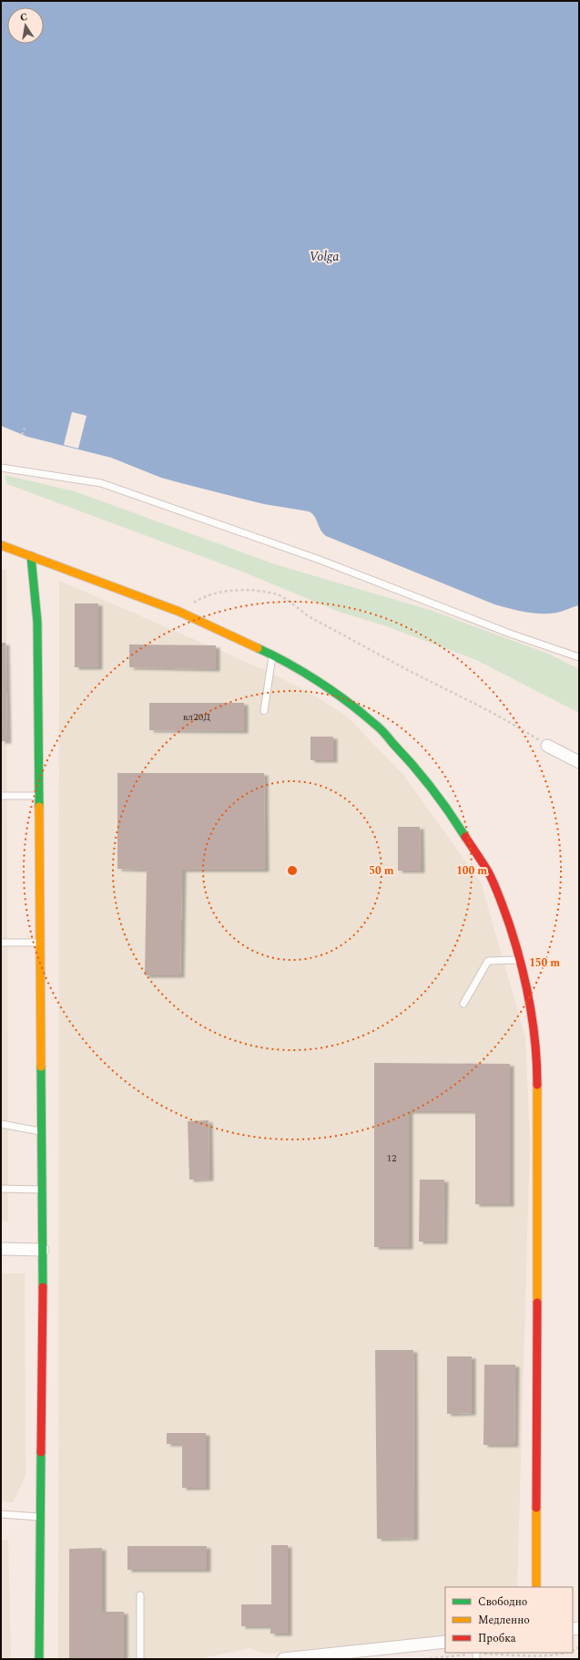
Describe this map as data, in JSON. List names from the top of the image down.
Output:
{
  "water": ["Volga"],
  "house_numbers": ["вл20Д", "12"],
  "legend": ["Свободно", "Медленно", "Пробка"],
  "north": "top",
  "rings": ["50 m", "100 m", "150 m"]
}
